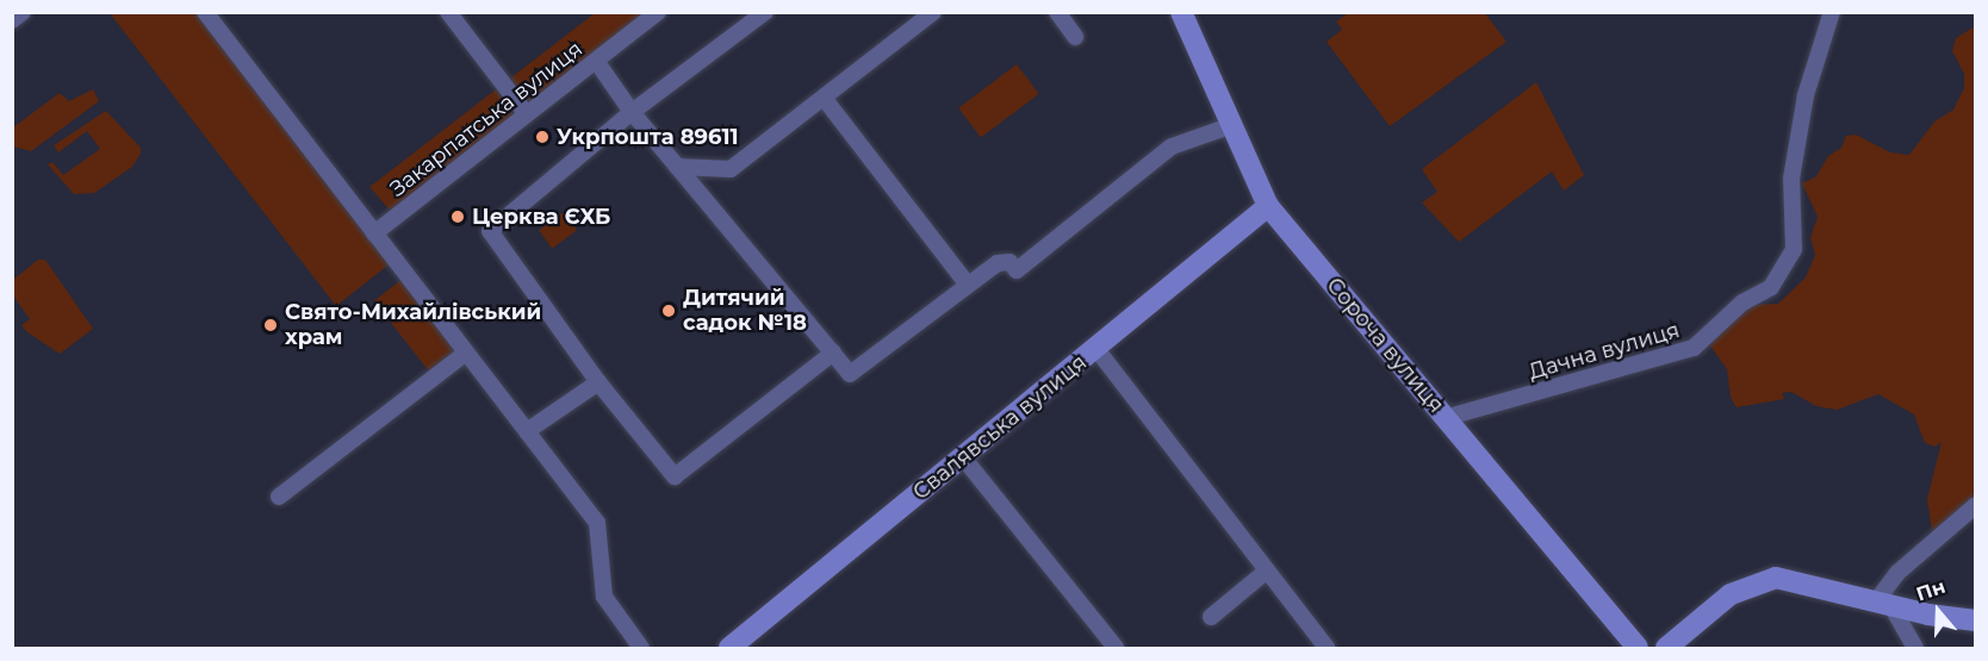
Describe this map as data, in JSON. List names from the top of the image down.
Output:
{
  "streets": {
    "street": [
      "Закарпатська вулиця",
      "Сороча вулиця",
      "Дачна вулиця",
      "Свалявська вулиця"
    ]
  },
  "crossings": [
    ["Сороча вулиця", "Дачна вулиця"],
    ["Сороча вулиця", "Свалявська вулиця"]
  ],
  "places": [
    "Укрпошта 89611",
    "Церква ЄХБ",
    "Дитячий садок №18",
    "Свято-Михайлівський храм"
  ],
  "north": "top"
}
